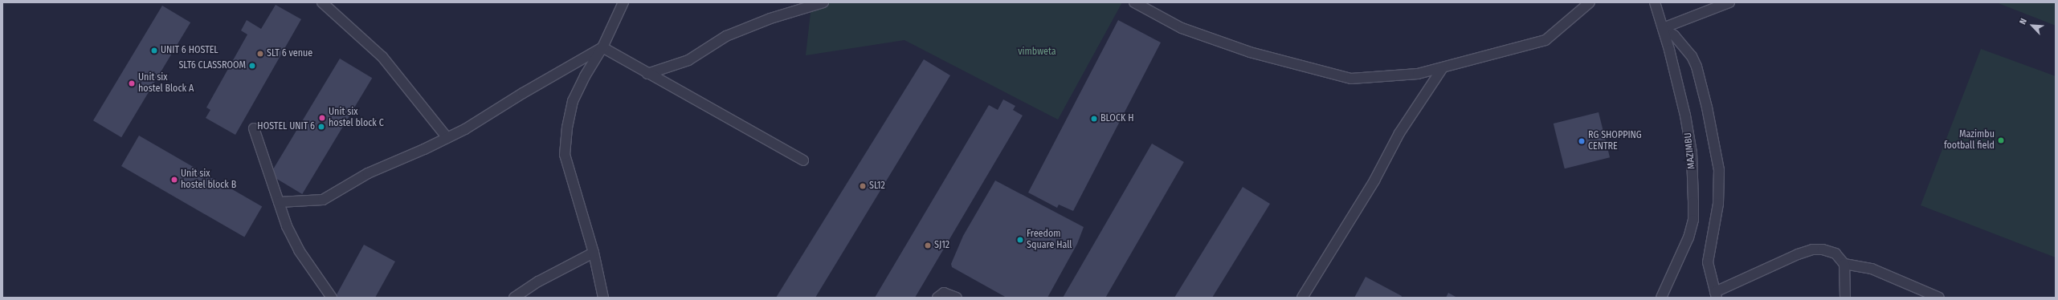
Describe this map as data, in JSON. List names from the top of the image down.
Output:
{
  "streets": {
    "street": ["MAZIMBU"]
  },
  "parks": ["vimbweta"],
  "places": [
    "UNIT 6 HOSTEL",
    "SLT 6 venue",
    "SLT6 CLASSROOM",
    "Unit six hostel Block A",
    "Unit six hostel block C",
    "BLOCK H",
    "HOSTEL UNIT 6",
    "Mazimbu football field",
    "RG SHOPPING CENTRE",
    "Unit six hostel block B",
    "SL12",
    "Freedom Square Hall",
    "SJ12"
  ],
  "north": "top left"
}
